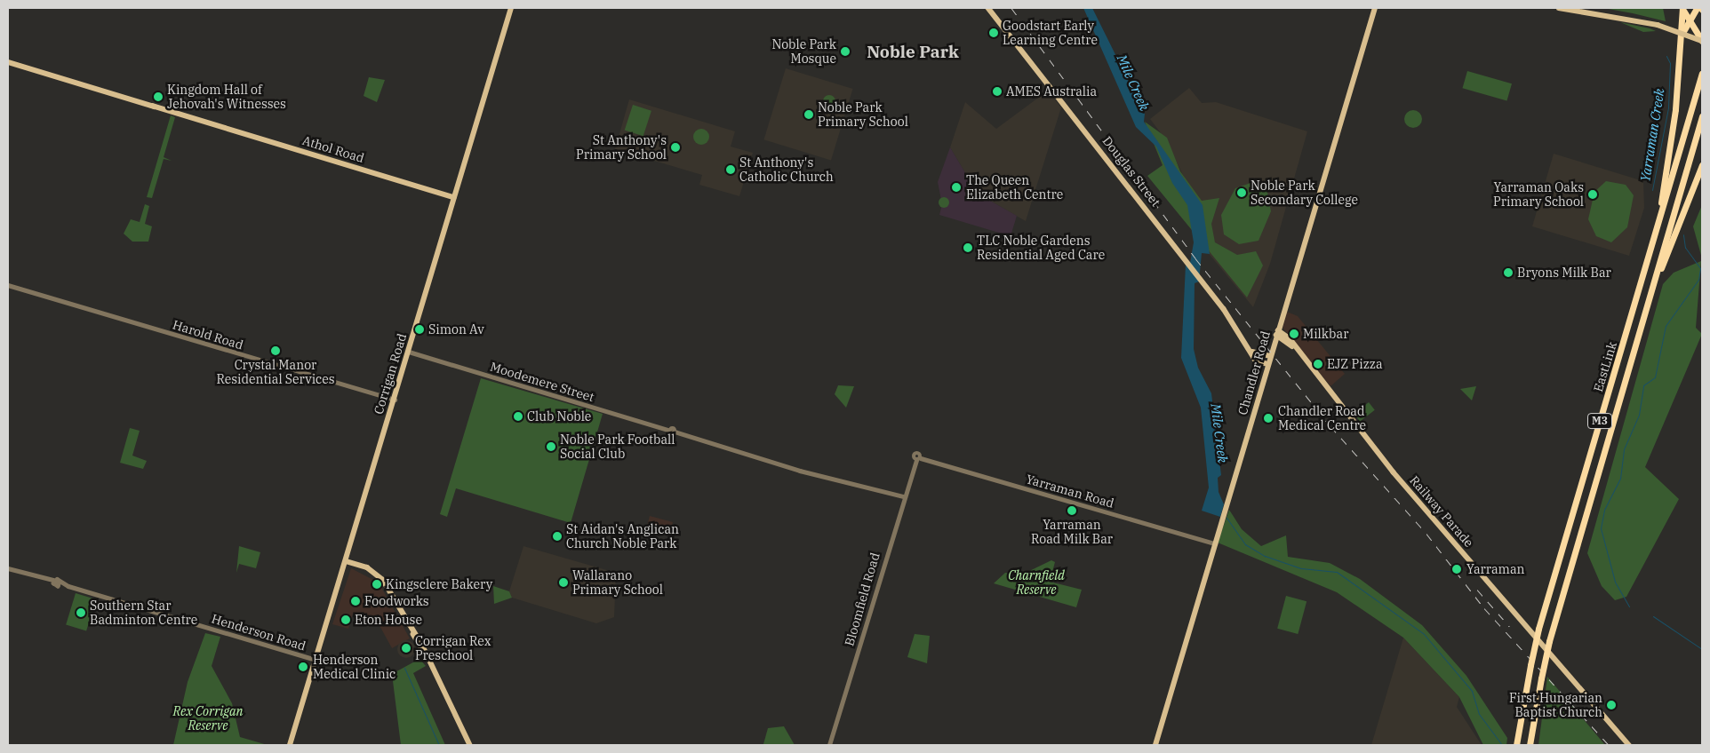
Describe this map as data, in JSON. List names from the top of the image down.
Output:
{
  "streets": {
    "highway": ["EastLink", "M3"],
    "main road": [
      "Athol Road",
      "Douglas Street",
      "Chandler Road",
      "Corrigan Road",
      "Railway Parade"
    ],
    "street": [
      "Harold Road",
      "Moodemere Street",
      "Yarraman Road",
      "Bloomfield Road",
      "Henderson Road"
    ]
  },
  "crossings": [
    ["Athol Road", "Corrigan Road"],
    ["Douglas Street", "Chandler Road"],
    ["Harold Road", "Corrigan Road"],
    ["Chandler Road", "Yarraman Road"],
    ["Chandler Road", "Railway Parade"],
    ["Corrigan Road", "Moodemere Street"],
    ["Corrigan Road", "Henderson Road"],
    ["Moodemere Street", "Bloomfield Road"],
    ["Yarraman Road", "Bloomfield Road"]
  ],
  "districts": ["Noble Park"],
  "water": ["Mile Creek", "Yarraman Creek"],
  "parks": ["Charnfield Reserve", "Rex Corrigan Reserve"],
  "places": [
    "Goodstart Early Learning Centre",
    "Noble Park Mosque",
    "AMES Australia",
    "Kingdom Hall of Jehovah's Witnesses",
    "Noble Park Primary School",
    "St Anthony's Primary School",
    "St Anthony's Catholic Church",
    "The Queen Elizabeth Centre",
    "Noble Park Secondary College",
    "Yarraman Oaks Primary School",
    "TLC Noble Gardens Residential Aged Care",
    "Bryons Milk Bar",
    "Simon Av",
    "Milkbar",
    "Crystal Manor Residential Services",
    "EJZ Pizza",
    "Club Noble",
    "Chandler Road Medical Centre",
    "Noble Park Football Social Club",
    "Yarraman Road Milk Bar",
    "St Aidan's Anglican Church Noble Park",
    "Yarraman",
    "Wallarano Primary School",
    "Kingsclere Bakery",
    "Foodworks",
    "Southern Star Badminton Centre",
    "Eton House",
    "Corrigan Rex Preschool",
    "Henderson Medical Clinic",
    "First Hungarian Baptist Church"
  ]
}
